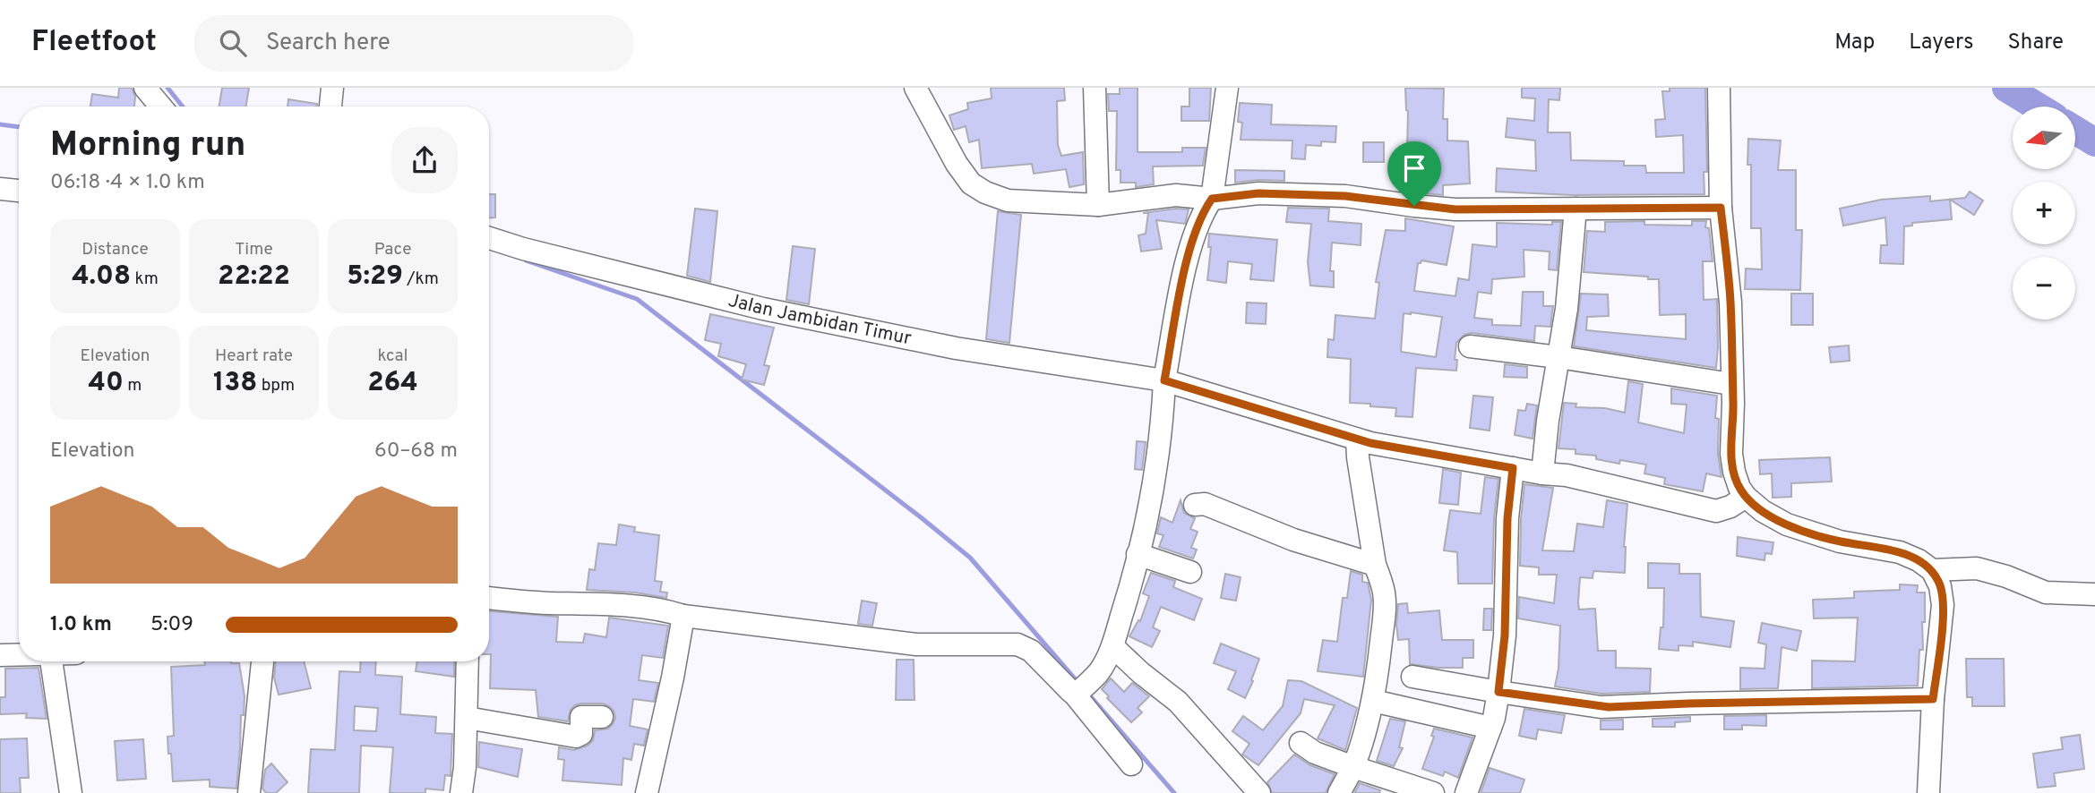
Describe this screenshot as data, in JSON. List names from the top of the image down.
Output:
{
  "streets": {
    "street": ["Jalan Jambidan Timur"]
  },
  "north": "left",
  "page": {
    "header": "Fleetfoot",
    "search": "Search here",
    "nav": ["Map", "Layers", "Share"],
    "map_buttons": ["+", "−"],
    "heading": ["Morning run", "06:18 · 4 × 1.0 km"],
    "stats": [
      ["Distance", "4.08 km"],
      ["Time", "22:22"],
      ["Pace", "5:29 /km"],
      ["Elevation", "40 m"],
      ["Heart rate", "138 bpm"],
      ["kcal", "264"]
    ],
    "chart": ["Elevation", "60–68 m"],
    "list": [
      {
        "name": "1.0 km",
        "note": "5:09"
      }
    ]
  }
}
